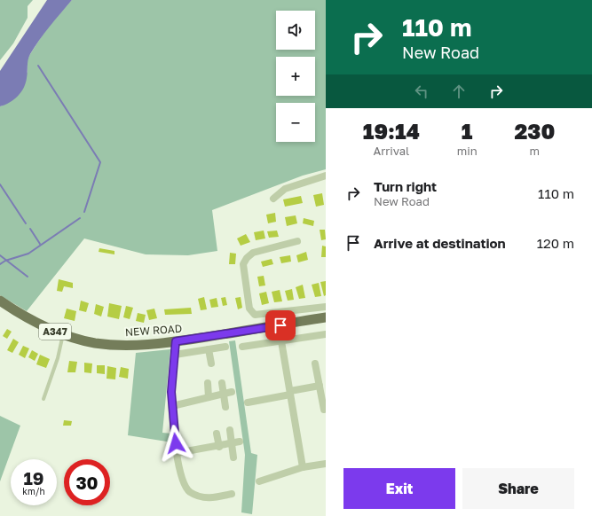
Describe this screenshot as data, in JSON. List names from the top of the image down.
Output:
{
  "streets": {
    "main road": ["NEW ROAD", "A347"]
  },
  "page": {
    "turn": ["110 m", "New Road"],
    "map_buttons": ["+", "−"],
    "eta": [
      "19:14",
      "Arrival",
      "1",
      "min",
      "230",
      "m"
    ],
    "list": [
      {
        "name": "Turn right",
        "note": "New Road",
        "value": "110 m"
      },
      {
        "name": "Arrive at destination",
        "value": "120 m"
      }
    ],
    "speed": "19 km/h",
    "limit": "30",
    "buttons": ["Exit", "Share"]
  }
}
